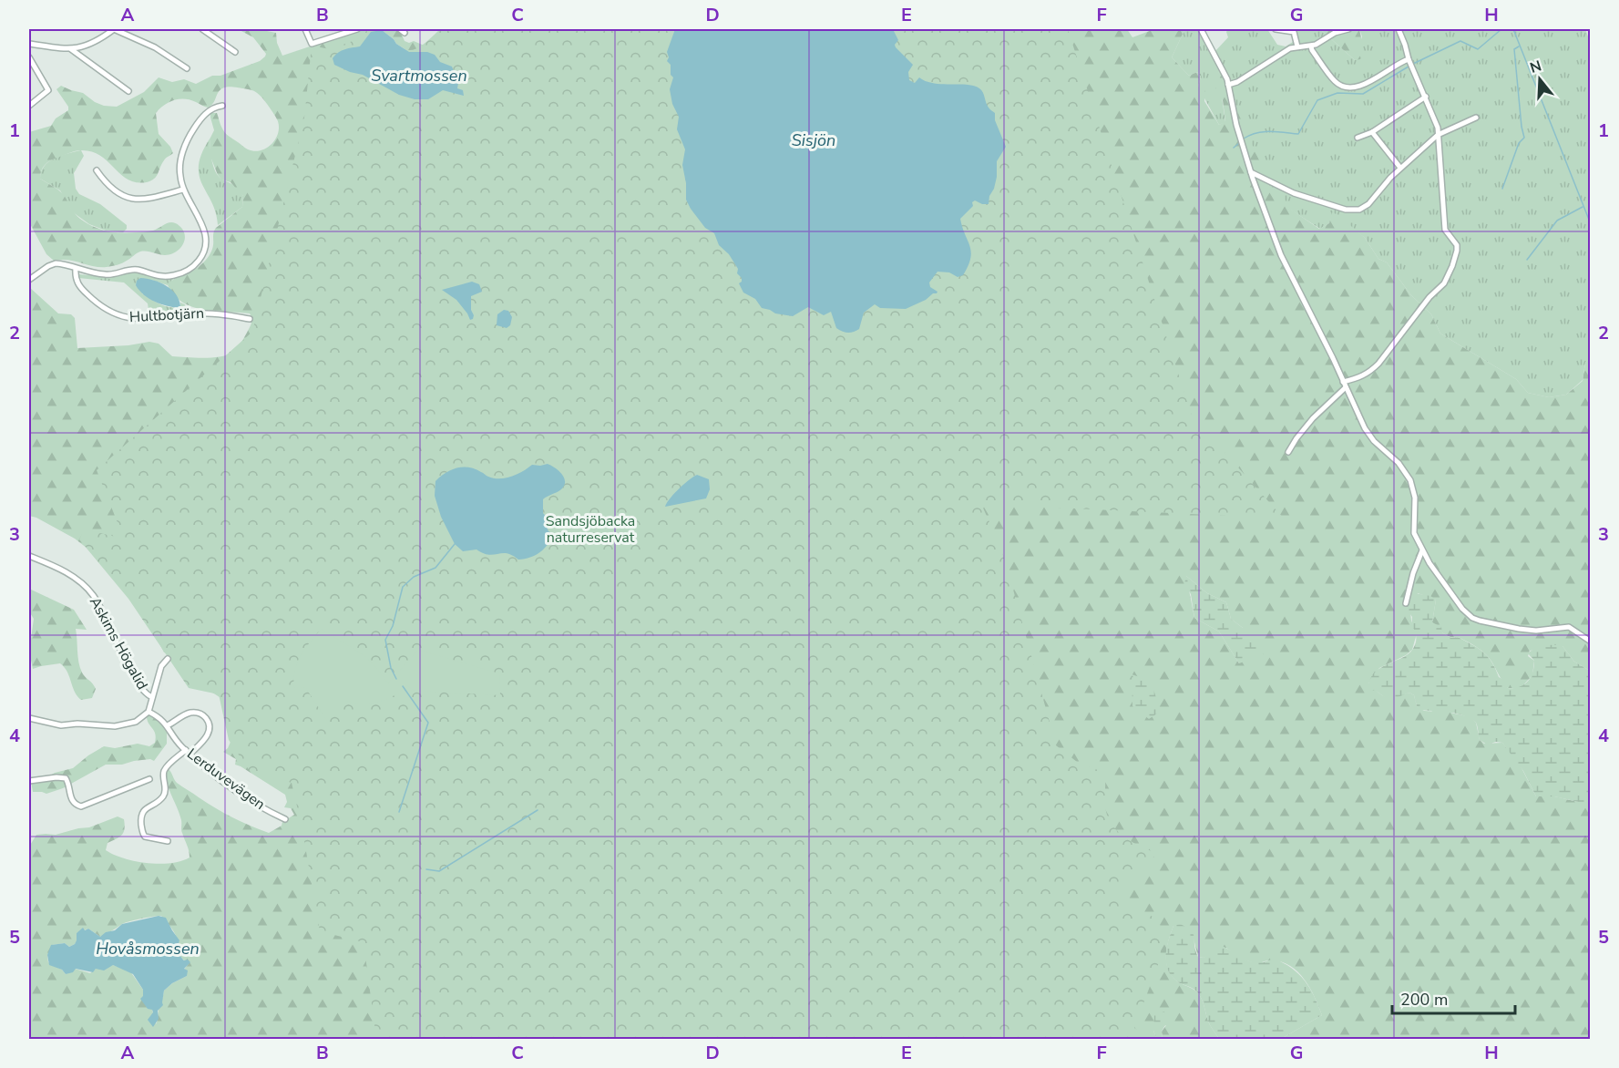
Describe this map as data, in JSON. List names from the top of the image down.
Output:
{
  "streets": {
    "street": ["Hultbotjärn", "Askims Högalid", "Lerduvevägen"]
  },
  "water": ["Svartmossen", "Sisjön", "Hovåsmossen"],
  "parks": ["Sandsjöbacka naturreservat"],
  "scale_bar": "200 m",
  "north": "top",
  "grid": {
    "columns": [
      "A",
      "B",
      "C",
      "D",
      "E",
      "F",
      "G",
      "H"
    ],
    "rows": [
      "1",
      "2",
      "3",
      "4",
      "5"
    ]
  }
}
